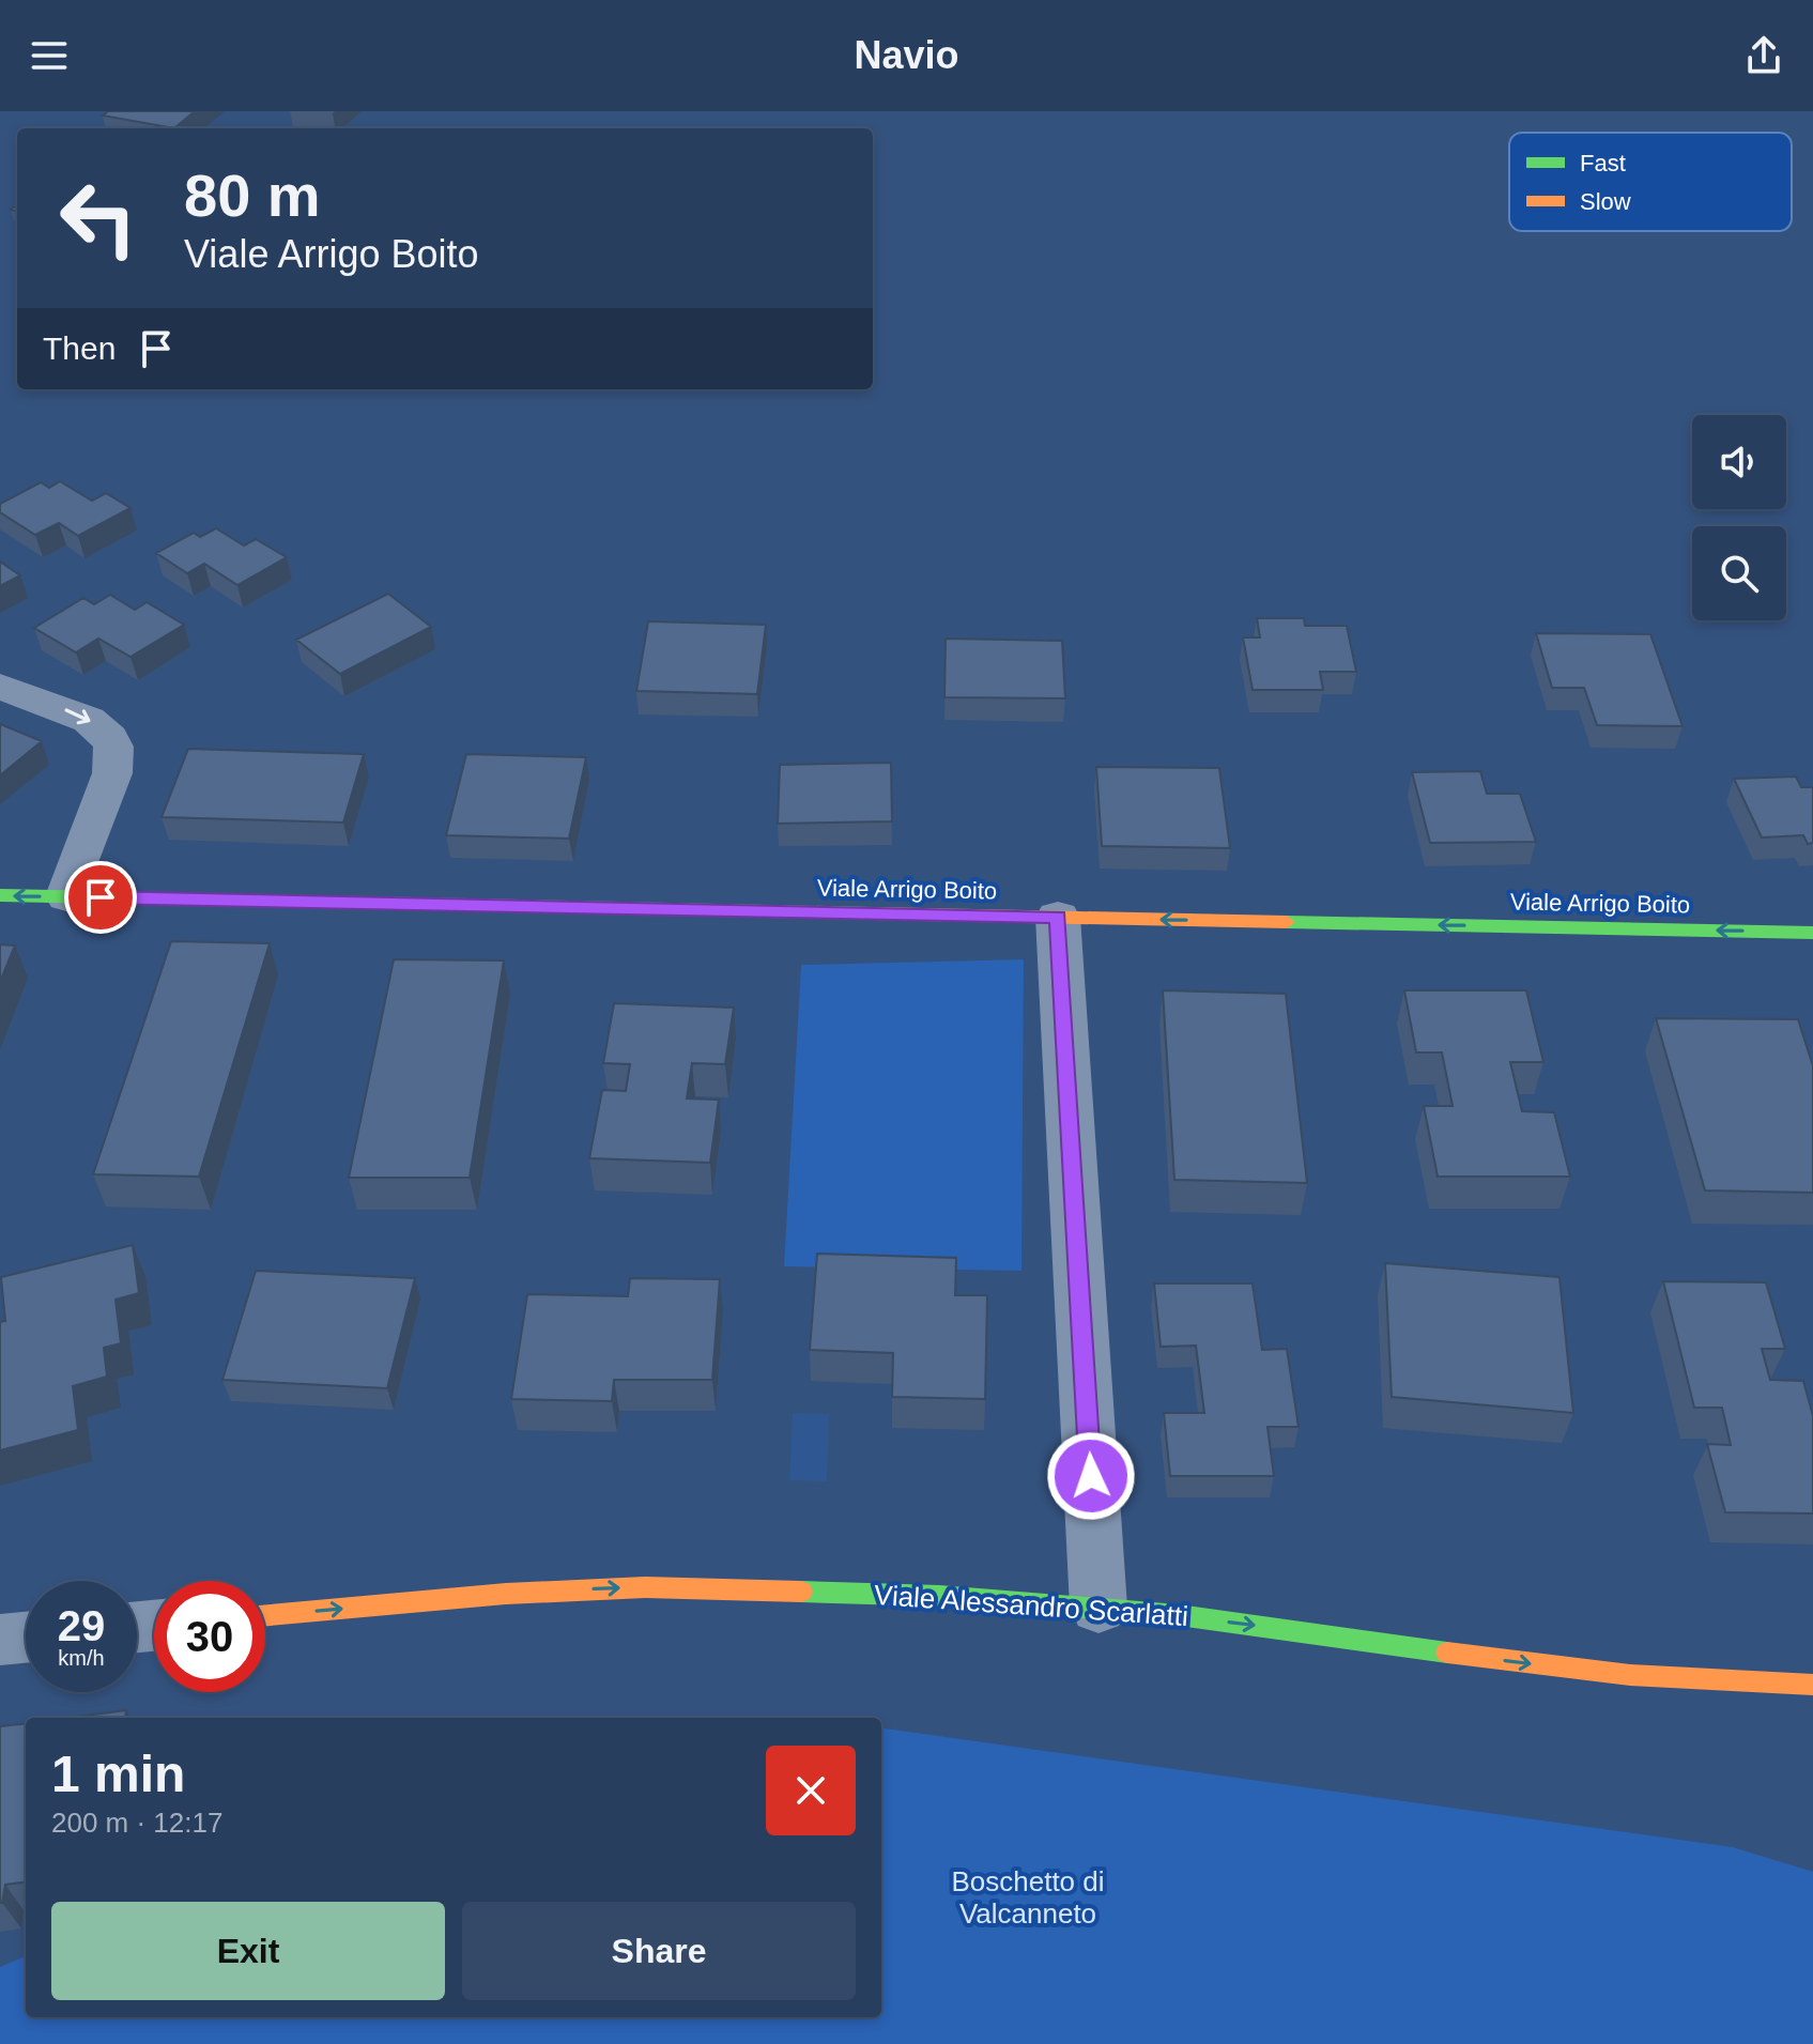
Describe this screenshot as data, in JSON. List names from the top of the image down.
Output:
{
  "streets": {
    "street": ["Viale Arrigo Boito", "Viale Alessandro Scarlatti"]
  },
  "one_way": ["Viale Arrigo Boito", "Viale Alessandro Scarlatti"],
  "parks": ["Boschetto di Valcanneto"],
  "legend": ["Fast", "Slow"],
  "page": {
    "header": "Navio",
    "turn": ["80 m", "Viale Arrigo Boito"],
    "then": "Then",
    "speed": "29 km/h",
    "limit": "30",
    "heading": ["1 min", "200 m · 12:17"],
    "buttons": ["Exit", "Share"]
  }
}
